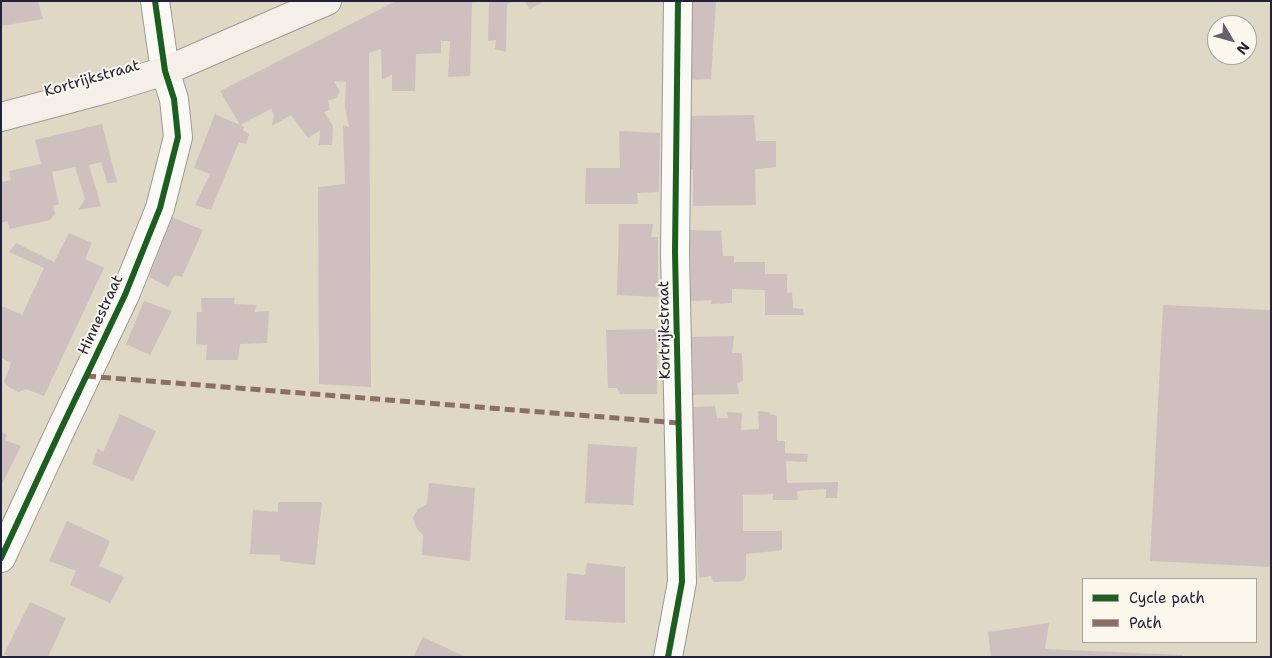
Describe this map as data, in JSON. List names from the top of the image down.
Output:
{
  "streets": {
    "main road": ["Kortrijkstraat"],
    "street": ["Hinnestraat"]
  },
  "crossings": [
    ["Kortrijkstraat", "Hinnestraat"]
  ],
  "legend": ["Cycle path", "Path"],
  "north": "bottom right"
}
